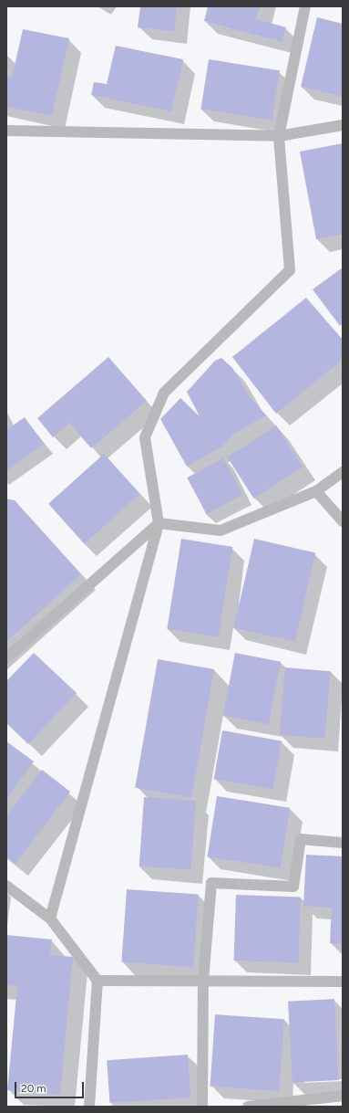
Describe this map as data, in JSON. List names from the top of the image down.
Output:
{
  "scale_bar": "20 m"
}
